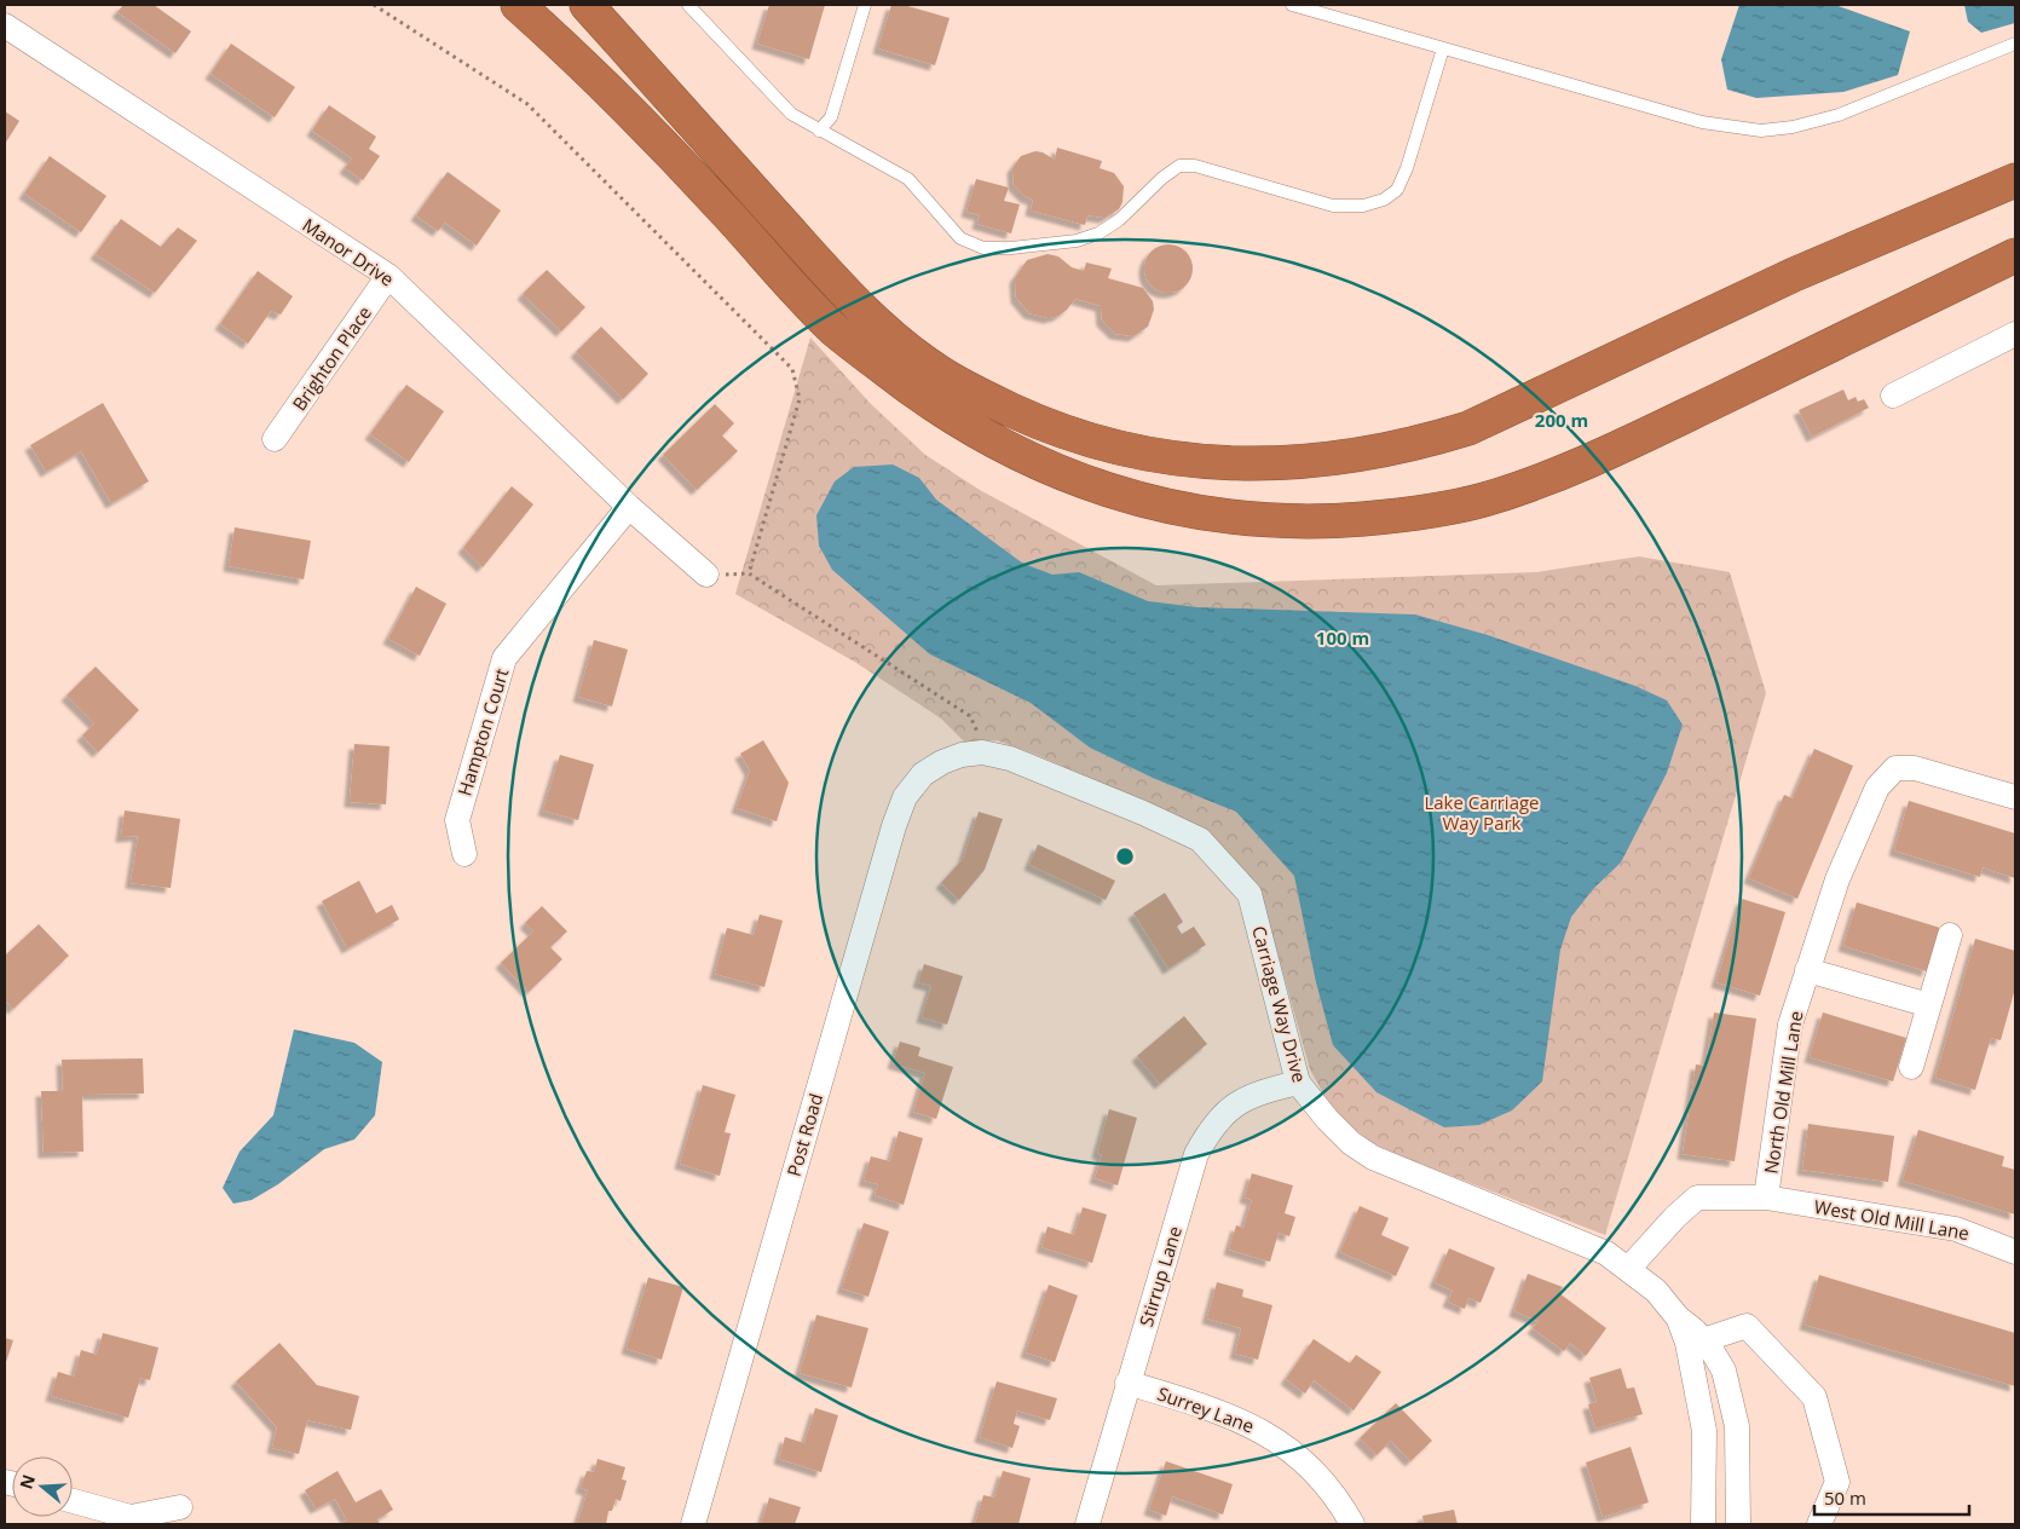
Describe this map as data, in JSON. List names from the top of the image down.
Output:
{
  "streets": {
    "street": [
      "Manor Drive",
      "Brighton Place",
      "Hampton Court",
      "Carriage Way Drive",
      "North Old Mill Lane",
      "Post Road",
      "West Old Mill Lane",
      "Stirrup Lane",
      "Surrey Lane"
    ]
  },
  "crossings": [
    ["Manor Drive", "Brighton Place"],
    ["Manor Drive", "Hampton Court"],
    ["Carriage Way Drive", "North Old Mill Lane"],
    ["Carriage Way Drive", "Post Road"],
    ["Carriage Way Drive", "Stirrup Lane"],
    ["North Old Mill Lane", "West Old Mill Lane"],
    ["Stirrup Lane", "Surrey Lane"]
  ],
  "parks": ["Lake Carriage Way Park"],
  "scale_bar": "50 m",
  "north": "left",
  "rings": ["200 m", "100 m"]
}
